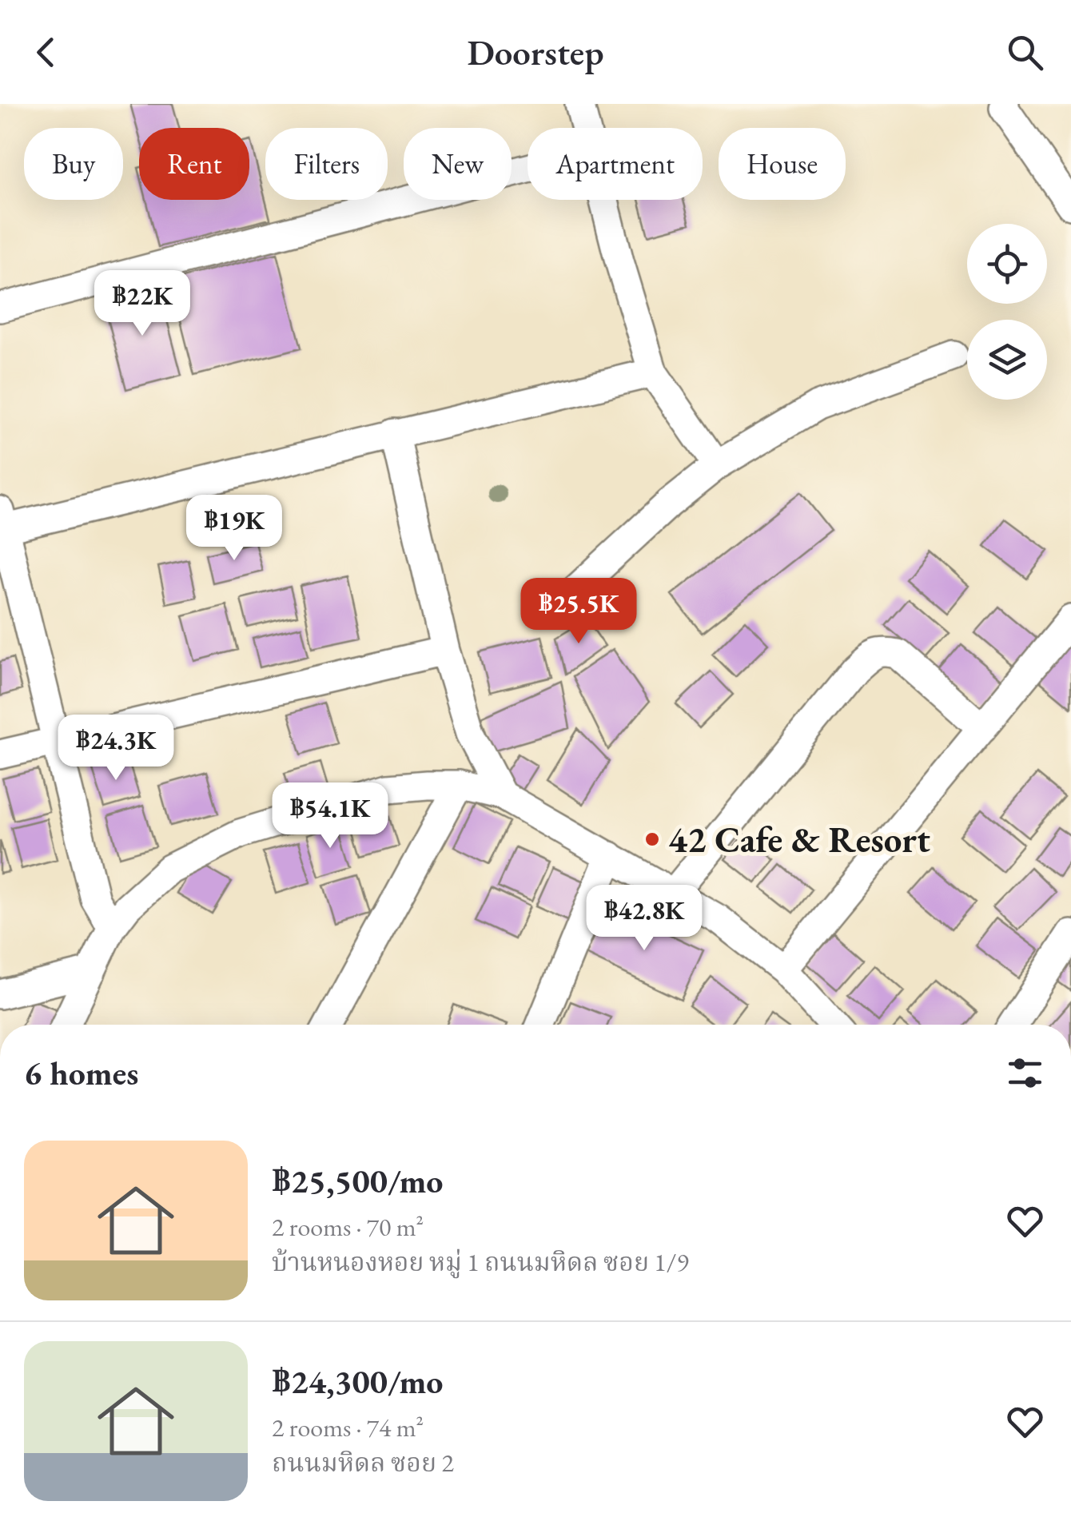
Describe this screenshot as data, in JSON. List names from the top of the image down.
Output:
{
  "places": ["42 Cafe & Resort"],
  "page": {
    "header": "Doorstep",
    "chip": [
      "Buy",
      "Rent",
      "Filters",
      "New",
      "Apartment",
      "House"
    ],
    "price": [
      "฿22K",
      "฿19K",
      "฿25.5K",
      "฿24.3K",
      "฿54.1K",
      "฿42.8K"
    ],
    "heading": "6 homes",
    "list": [
      {
        "name": "฿25,500/mo",
        "note": "2 rooms · 70 m² · บ้านหนองหอย หมู่ 1 ถนนมหิดล ซอย 1/9"
      },
      {
        "name": "฿24,300/mo",
        "note": "2 rooms · 74 m² · ถนนมหิดล ซอย 2"
      }
    ]
  }
}
